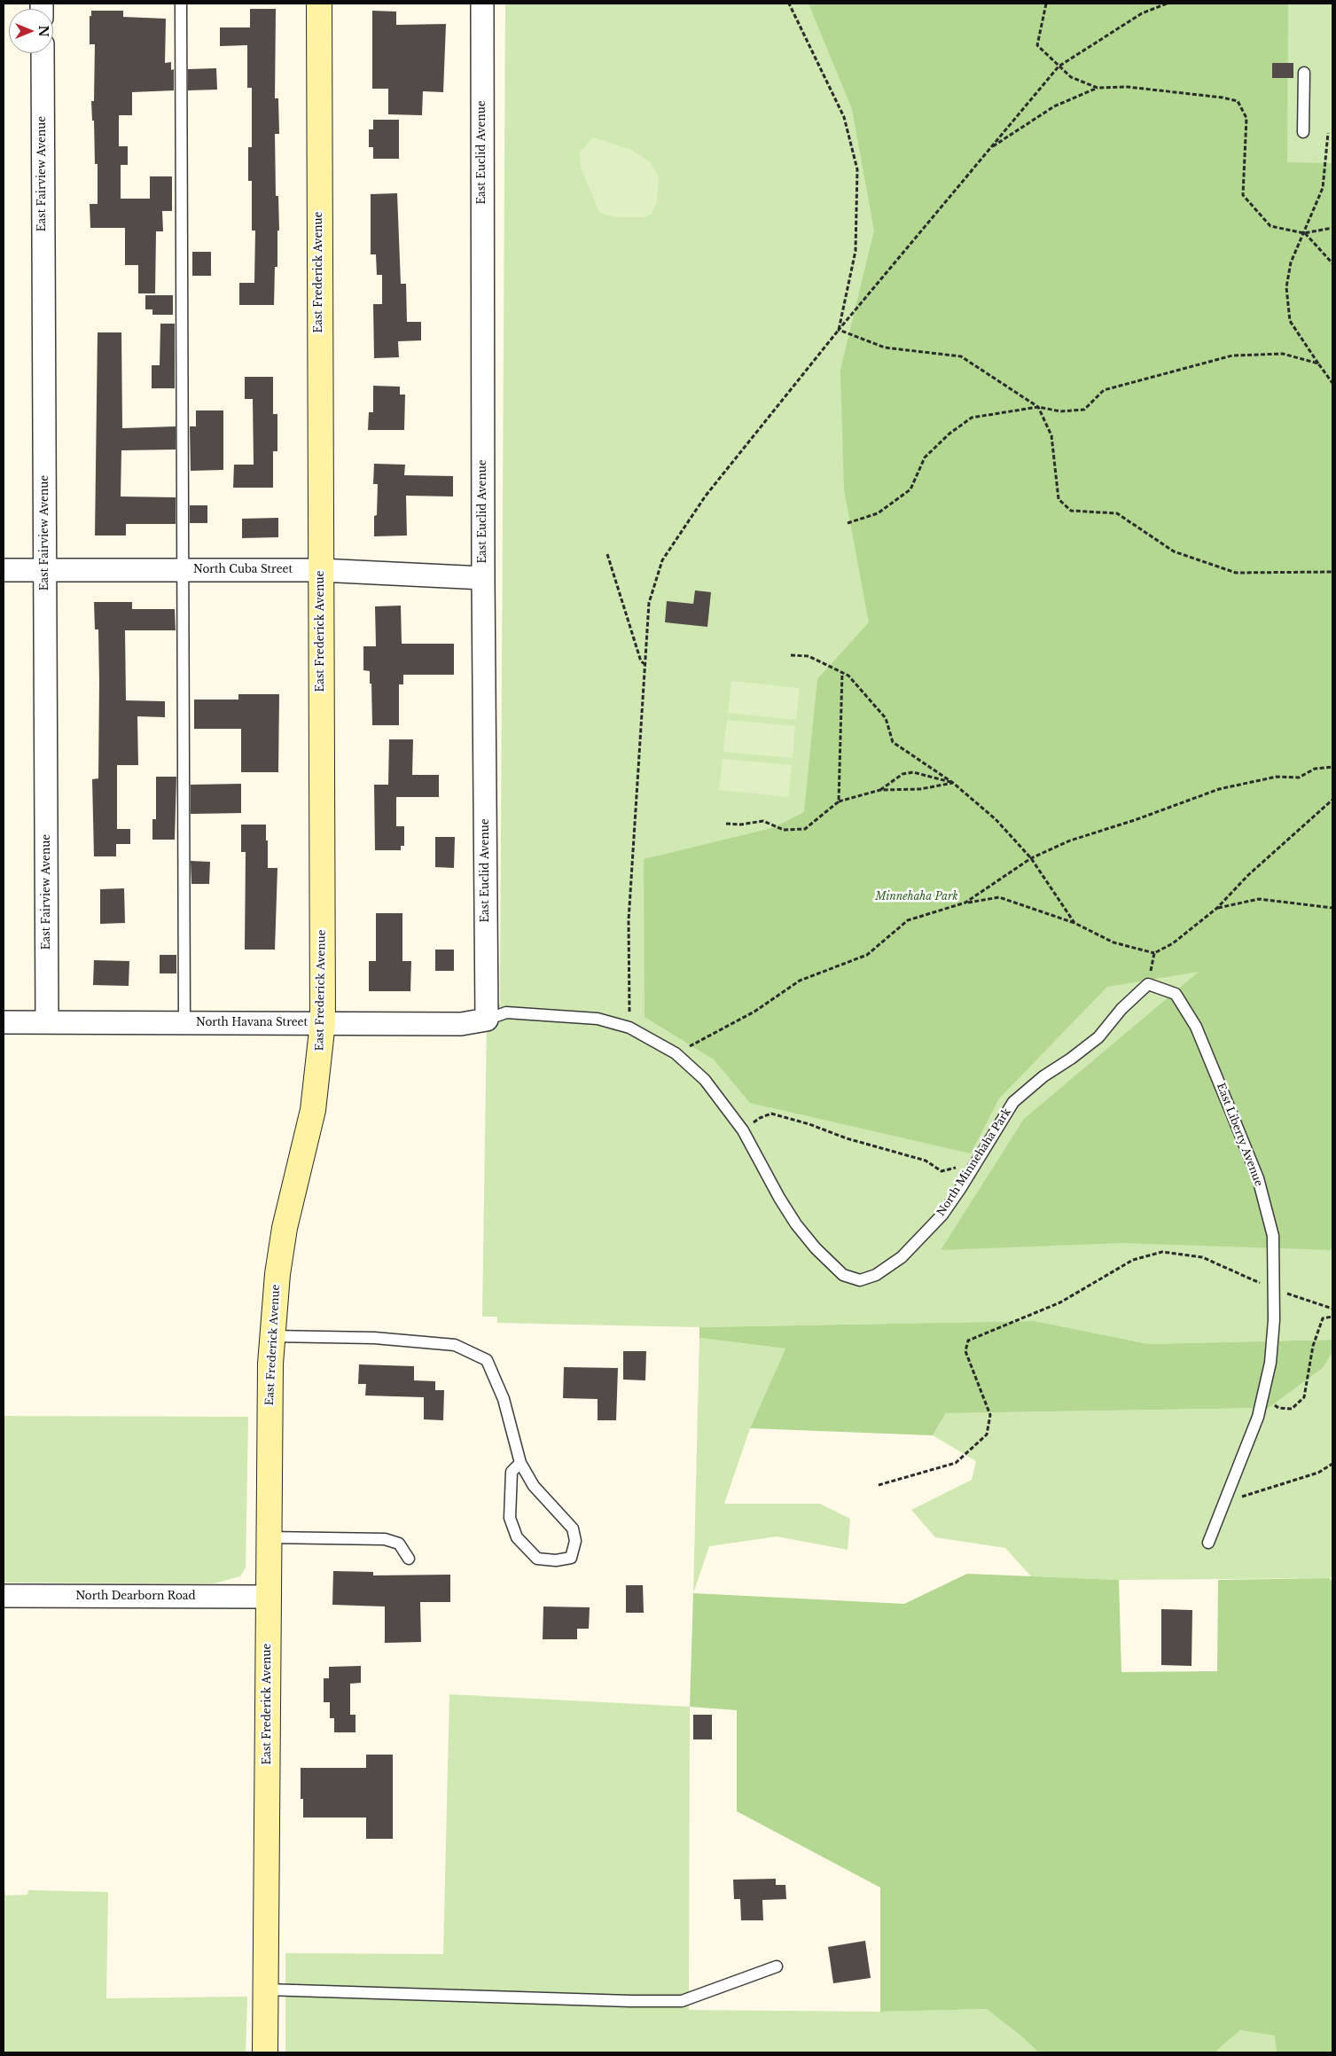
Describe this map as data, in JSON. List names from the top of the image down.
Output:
{
  "streets": {
    "main road": ["East Frederick Avenue"],
    "street": [
      "East Euclid Avenue",
      "East Fairview Avenue",
      "North Cuba Street",
      "North Havana Street",
      "North Dearborn Road"
    ],
    "lane": ["East Liberty Avenue", "North Minnehaha Park"]
  },
  "crossings": [
    ["East Euclid Avenue", "North Cuba Street"],
    ["East Euclid Avenue", "North Havana Street"],
    ["East Fairview Avenue", "North Cuba Street"],
    ["East Fairview Avenue", "North Havana Street"],
    ["East Frederick Avenue", "North Cuba Street"],
    ["East Frederick Avenue", "North Havana Street"],
    ["East Frederick Avenue", "North Dearborn Road"],
    ["North Havana Street", "North Minnehaha Park"],
    ["East Liberty Avenue", "North Minnehaha Park"]
  ],
  "parks": ["Minnehaha Park"],
  "north": "right"
}
